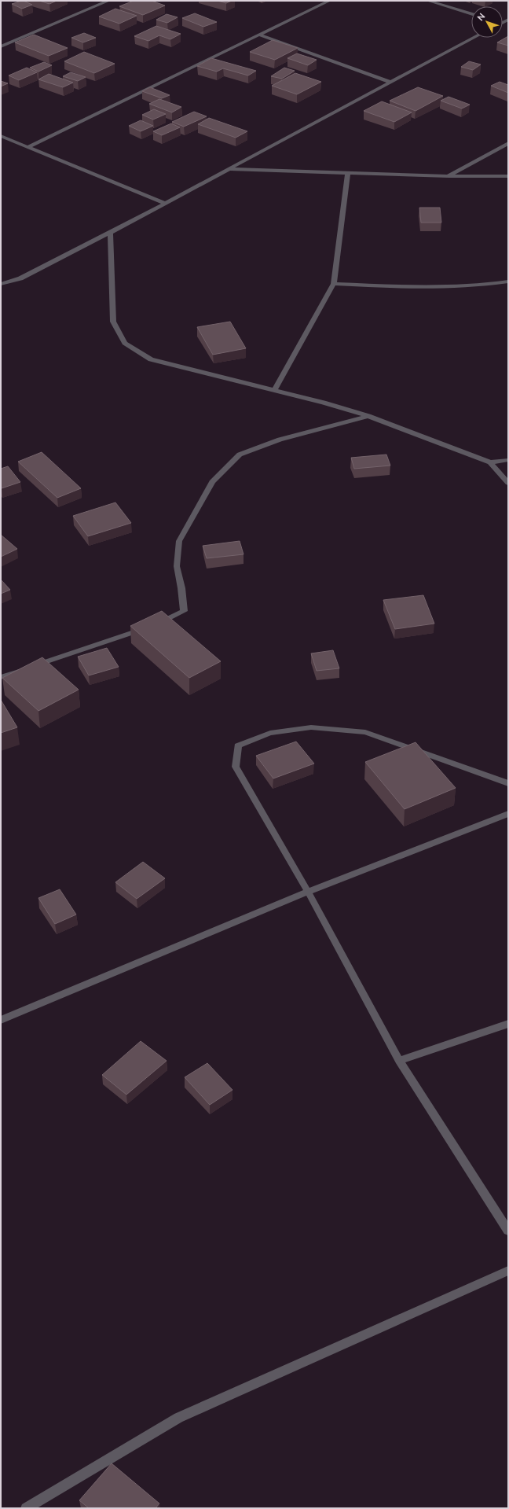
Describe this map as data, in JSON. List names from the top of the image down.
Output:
{
  "north": "top left"
}
